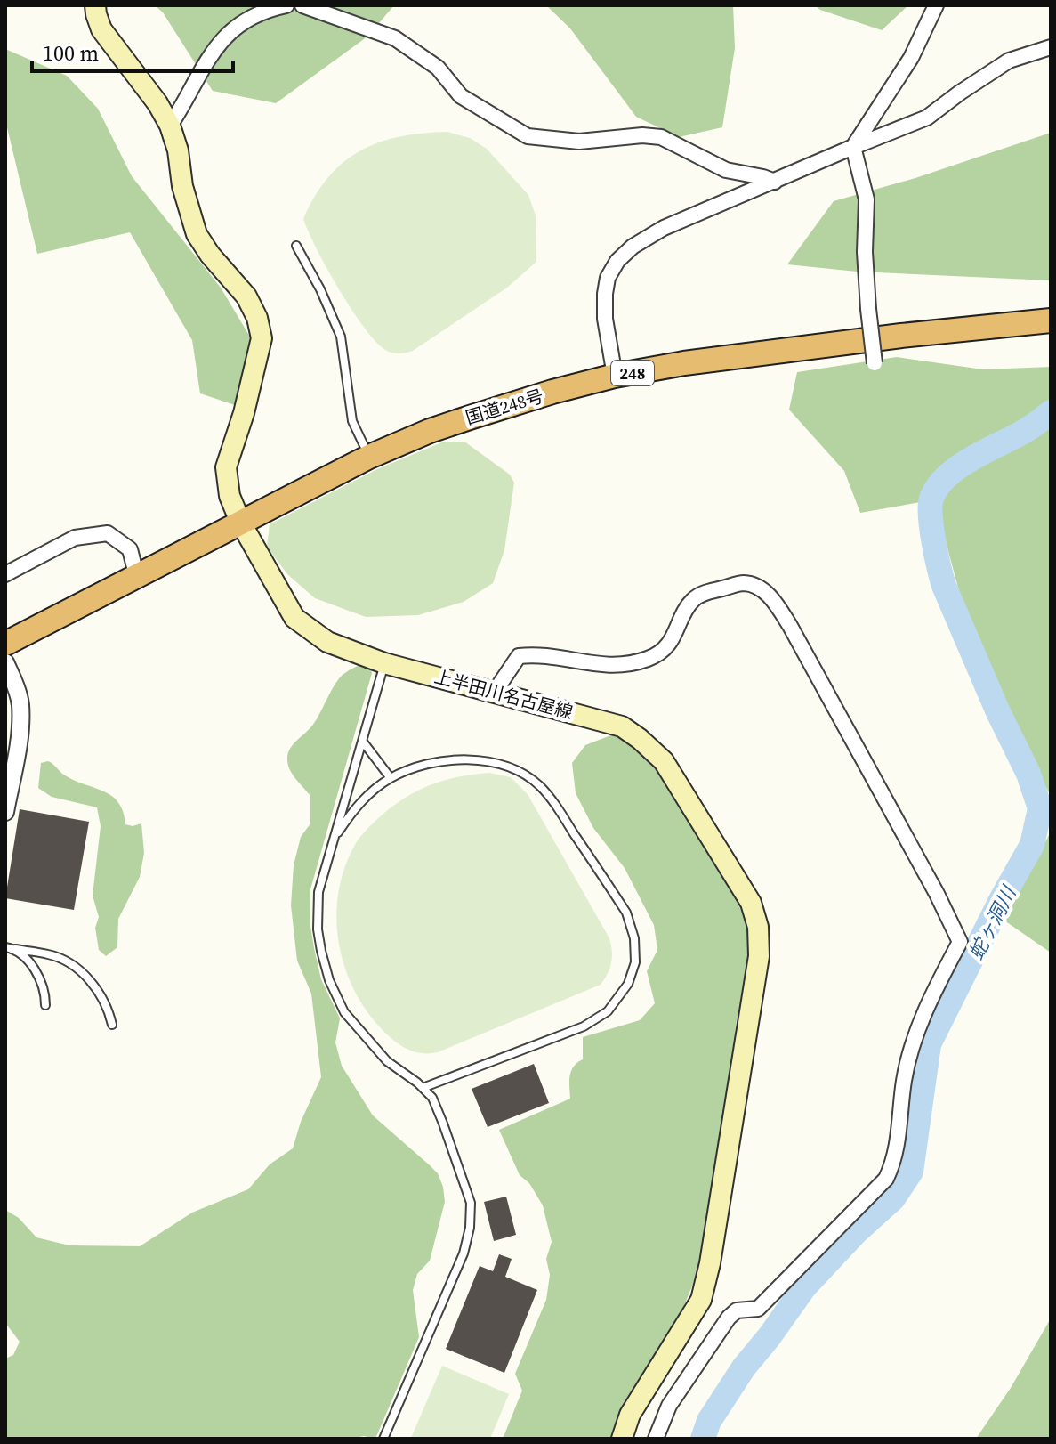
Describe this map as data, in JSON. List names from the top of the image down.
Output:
{
  "streets": {
    "highway": ["248", "国道248号"],
    "main road": ["上半田川名古屋線"]
  },
  "crossings": [
    ["国道248号", "上半田川名古屋線"]
  ],
  "water": ["蛇ヶ洞川"],
  "scale_bar": "100 m"
}
